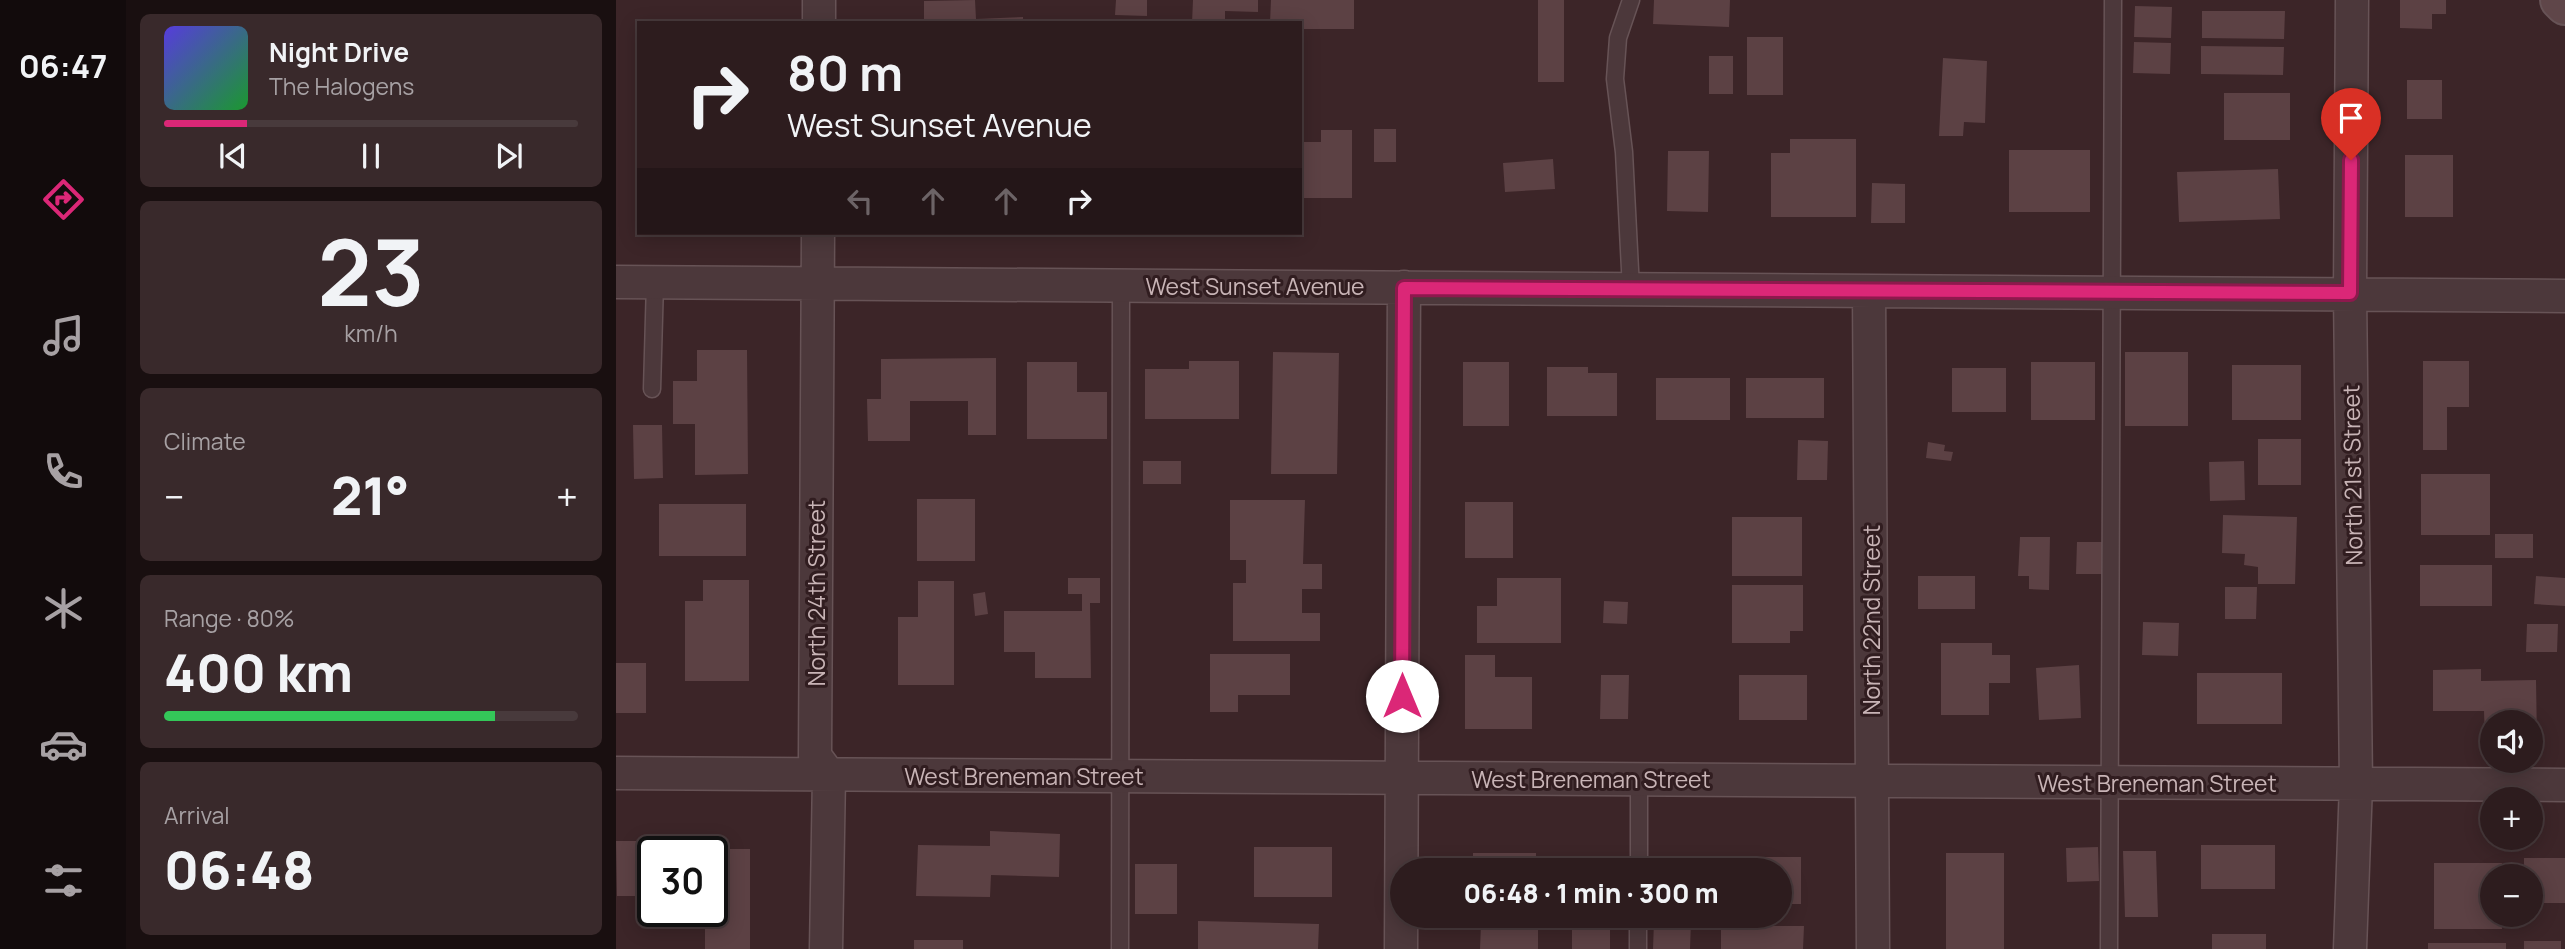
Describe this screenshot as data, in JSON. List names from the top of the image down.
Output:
{
  "streets": {
    "street": [
      "West Sunset Avenue",
      "North 21st Street",
      "North 24th Street",
      "North 22nd Street",
      "West Breneman Street"
    ]
  },
  "crossings": [
    ["West Sunset Avenue", "North 21st Street"],
    ["West Sunset Avenue", "North 24th Street"],
    ["West Sunset Avenue", "North 22nd Street"],
    ["North 21st Street", "West Breneman Street"],
    ["North 24th Street", "West Breneman Street"],
    ["North 22nd Street", "West Breneman Street"]
  ],
  "page": {
    "tabs": "06:47",
    "turn": ["80 m", "West Sunset Avenue"],
    "song": ["Night Drive", "The Halogens"],
    "tile": [
      ["23", "km/h"],
      "Climate",
      ["Range · 80%", "400 km"],
      ["Arrival", "06:48"]
    ],
    "heat": ["−", "21°", "+"],
    "map_buttons": ["+", "−"],
    "limit": "30",
    "trip": "06:48 · 1 min · 300 m"
  }
}
